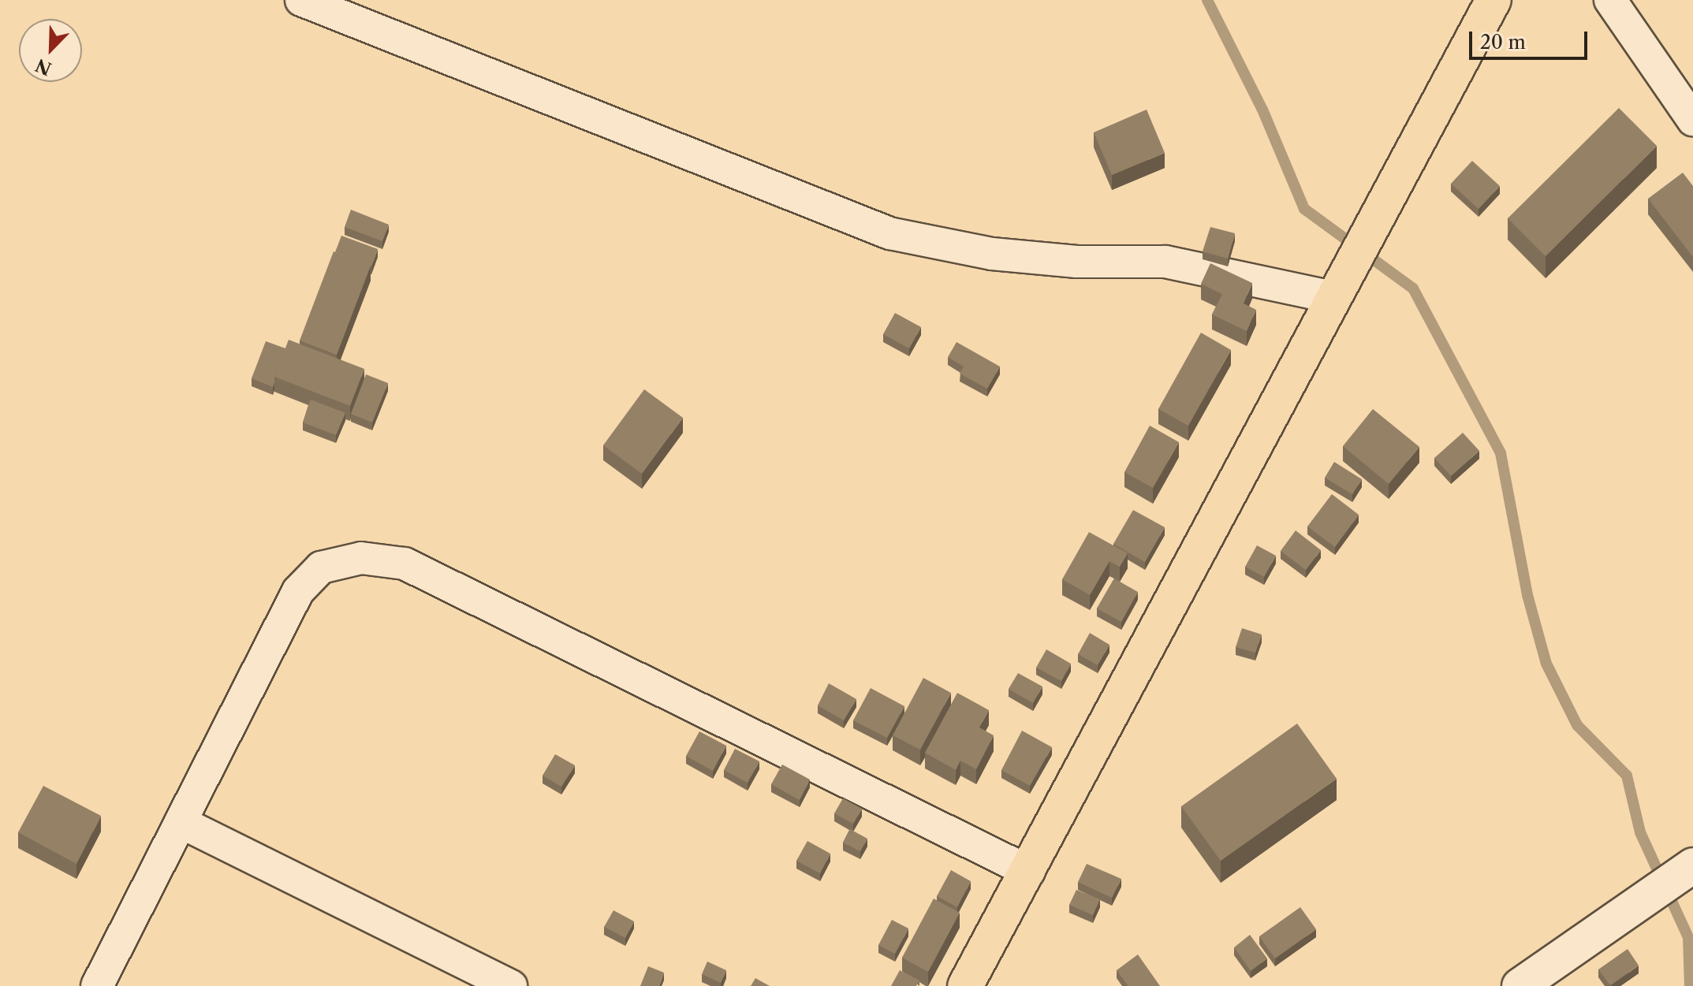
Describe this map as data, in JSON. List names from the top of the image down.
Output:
{
  "scale_bar": "20 m",
  "north": "bottom left"
}
